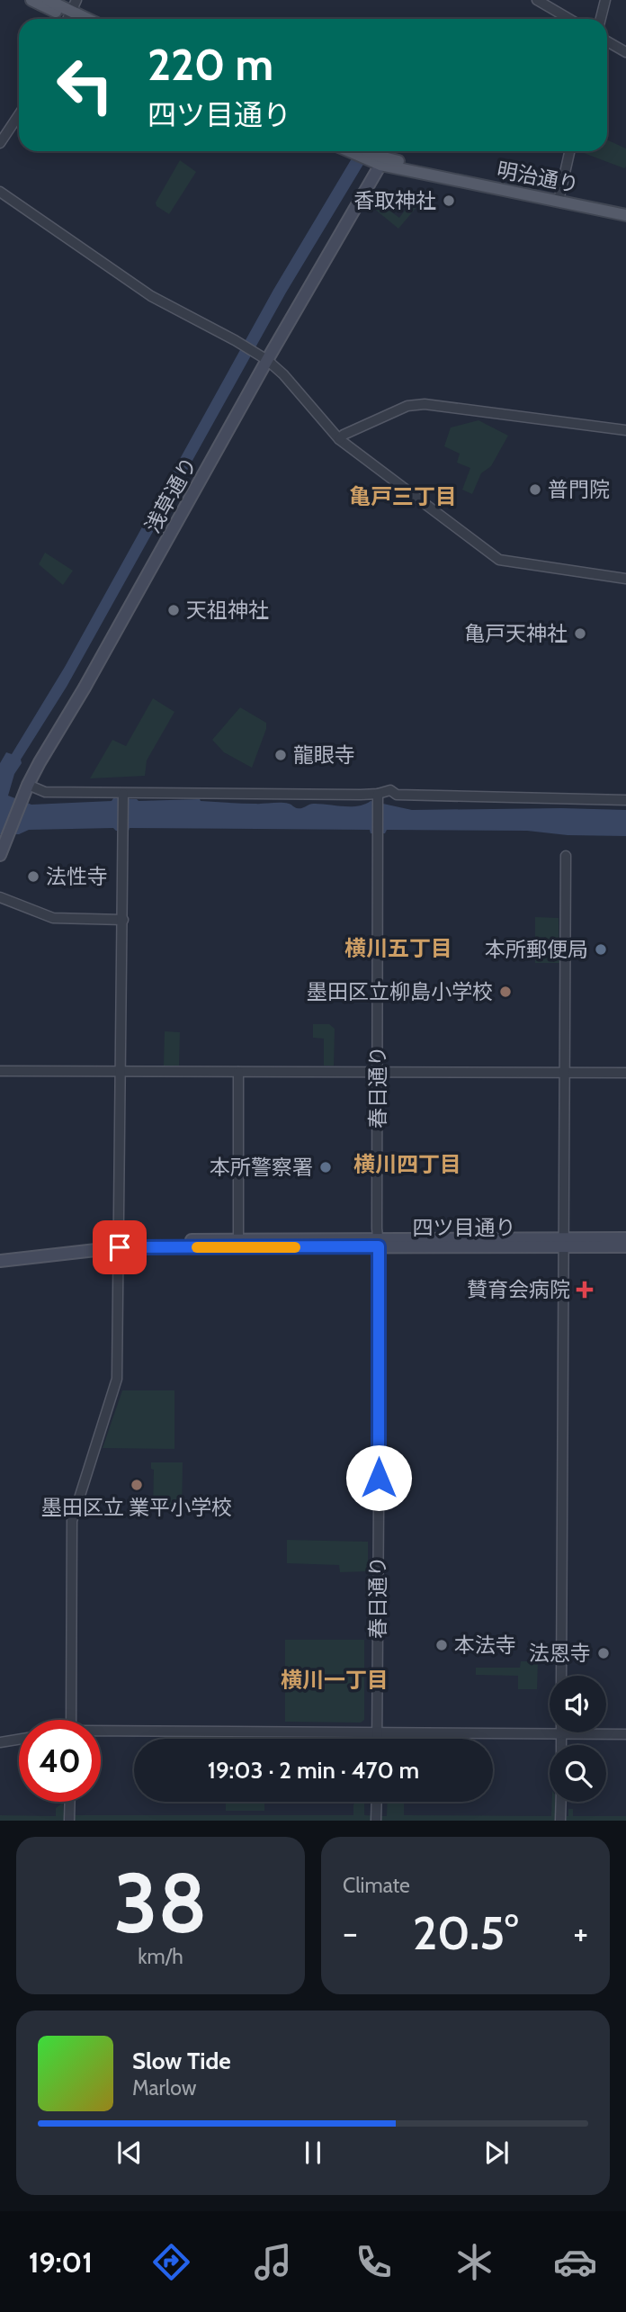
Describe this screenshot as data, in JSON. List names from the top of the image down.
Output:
{
  "streets": {
    "main road": ["明治通り", "浅草通り", "四ツ目通り"],
    "street": ["春日通り"]
  },
  "crossings": [
    ["明治通り", "浅草通り"],
    ["春日通り", "四ツ目通り"]
  ],
  "districts": [
    "亀戸三丁目",
    "横川五丁目",
    "横川四丁目",
    "横川一丁目"
  ],
  "places": {
    "other": [
      "香取神社",
      "普門院",
      "天祖神社",
      "亀戸天神社",
      "龍眼寺",
      "法性寺",
      "本所郵便局",
      "墨田区立柳島小学校",
      "本所警察署",
      "墨田区立 業平小学校",
      "本法寺",
      "法恩寺"
    ],
    "health": ["賛育会病院"]
  },
  "page": {
    "turn": ["220 m", "四ツ目通り"],
    "limit": "40",
    "trip": "19:03 · 2 min · 470 m",
    "tile": [
      ["38", "km/h"],
      "Climate"
    ],
    "heat": ["−", "20.5°", "+"],
    "song": ["Slow Tide", "Marlow"],
    "tabs": "19:01"
  }
}
